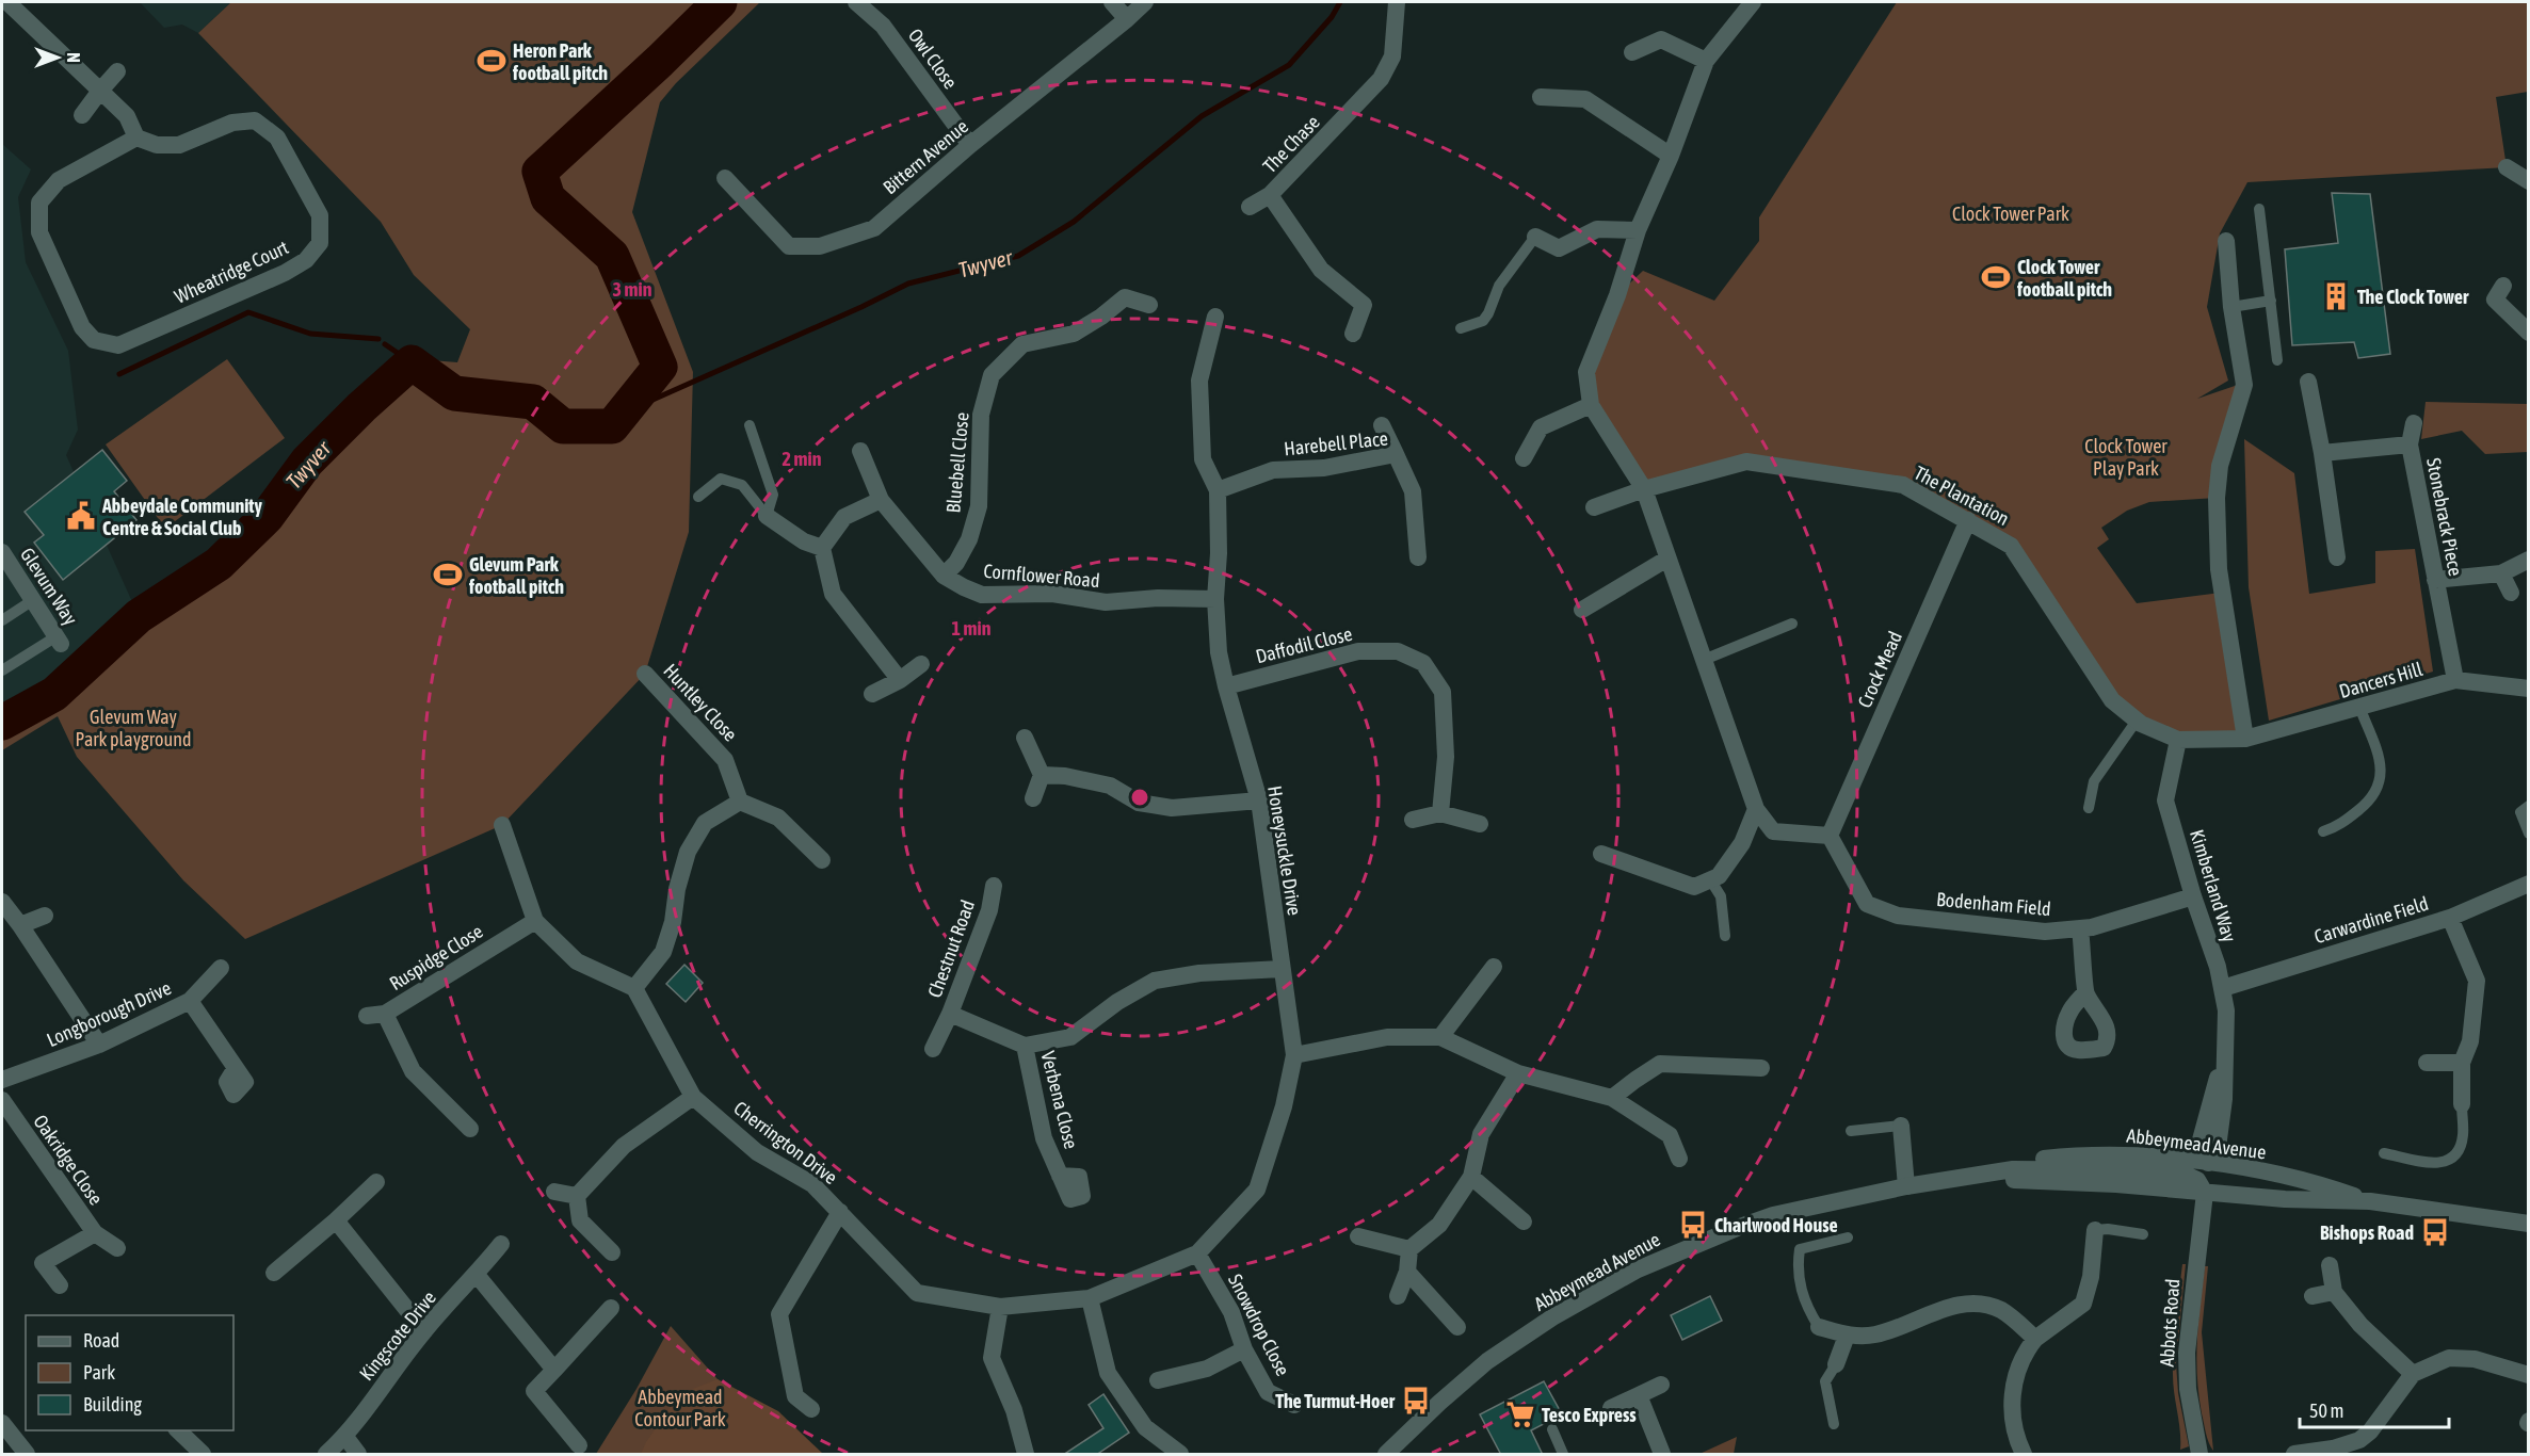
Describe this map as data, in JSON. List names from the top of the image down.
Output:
{
  "streets": {
    "street": [
      "Owl Close",
      "The Chase",
      "Bittern Avenue",
      "Wheatridge Court",
      "Harebell Place",
      "Bluebell Close",
      "The Plantation",
      "Stonebrack Piece",
      "Cornflower Road",
      "Glevum Way",
      "Daffodil Close",
      "Crock Mead",
      "Dancers Hill",
      "Huntley Close",
      "Honeysuckle Drive",
      "Kimberland Way",
      "Bodenham Field",
      "Carwardine Field",
      "Chestnut Road",
      "Ruspidge Close",
      "Longborough Drive",
      "Verbena Close",
      "Cherrington Drive",
      "Abbeymead Avenue",
      "Oakridge Close",
      "Abbots Road",
      "Snowdrop Close",
      "Kingscote Drive"
    ]
  },
  "crossings": [
    ["Owl Close", "Bittern Avenue"],
    ["Harebell Place", "Honeysuckle Drive"],
    ["Bluebell Close", "Cornflower Road"],
    ["The Plantation", "Crock Mead"],
    ["The Plantation", "Dancers Hill"],
    ["The Plantation", "Kimberland Way"],
    ["Stonebrack Piece", "Dancers Hill"],
    ["Cornflower Road", "Honeysuckle Drive"],
    ["Daffodil Close", "Honeysuckle Drive"],
    ["Crock Mead", "Bodenham Field"],
    ["Honeysuckle Drive", "Cherrington Drive"],
    ["Honeysuckle Drive", "Snowdrop Close"],
    ["Kimberland Way", "Bodenham Field"],
    ["Kimberland Way", "Carwardine Field"],
    ["Kimberland Way", "Abbeymead Avenue"],
    ["Kimberland Way", "Abbots Road"],
    ["Chestnut Road", "Verbena Close"],
    ["Abbeymead Avenue", "Abbots Road"]
  ],
  "water": ["Twyver"],
  "parks": [
    "Clock Tower Park",
    "Clock Tower Play Park",
    "Glevum Way Park playground",
    "Abbeymead Contour Park"
  ],
  "places": {
    "sports": ["Heron Park football pitch", "Clock Tower football pitch", "Glevum Park football pitch"],
    "building": ["The Clock Tower"],
    "public building": ["Abbeydale Community Centre & Social Club"],
    "bus stop": ["Charlwood House", "Bishops Road", "The Turmut-Hoer"],
    "supermarket": ["Tesco Express"]
  },
  "legend": ["Road", "Park", "Building"],
  "scale_bar": "50 m",
  "north": "right",
  "rings": ["3 min", "2 min", "1 min"]
}
